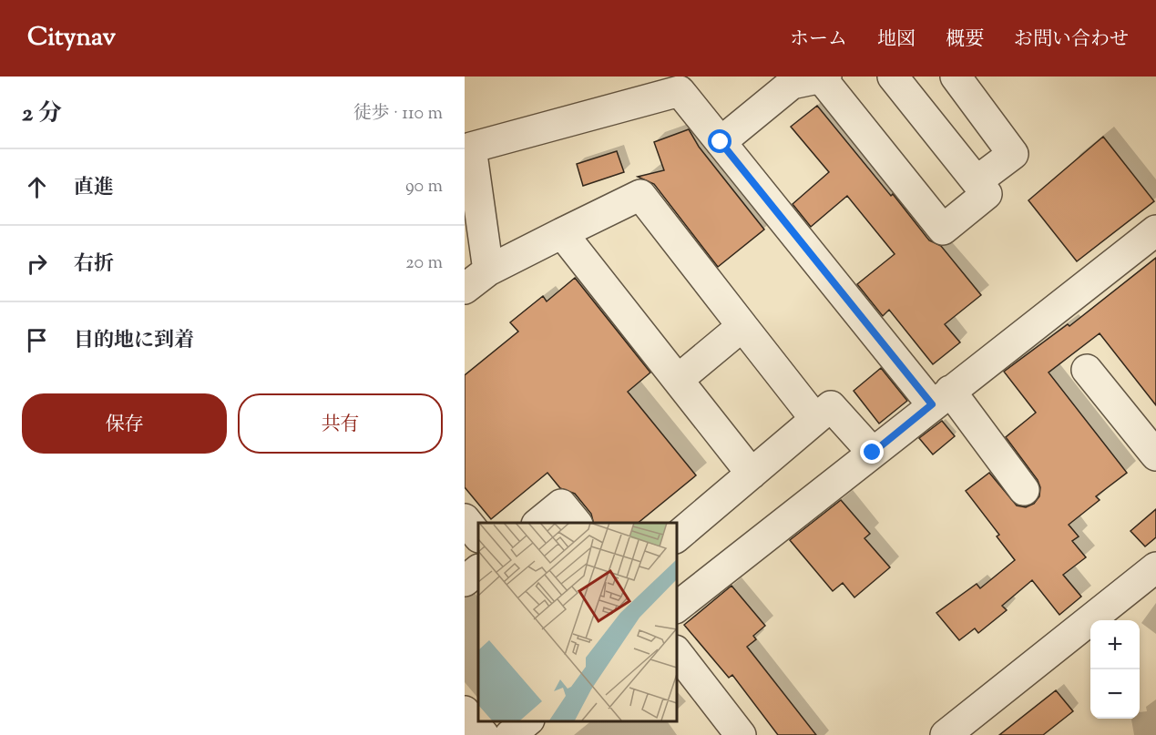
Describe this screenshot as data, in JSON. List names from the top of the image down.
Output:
{
  "page": {
    "header": "Citynav",
    "nav": [
      "ホーム",
      "地図",
      "概要",
      "お問い合わせ"
    ],
    "heading": ["2 分", "徒歩 · 110 m"],
    "list": [
      ["直進", "90 m"],
      ["右折", "20 m"],
      "目的地に到着"
    ],
    "buttons": ["保存", "共有"],
    "map_buttons": ["+", "−"]
  }
}
